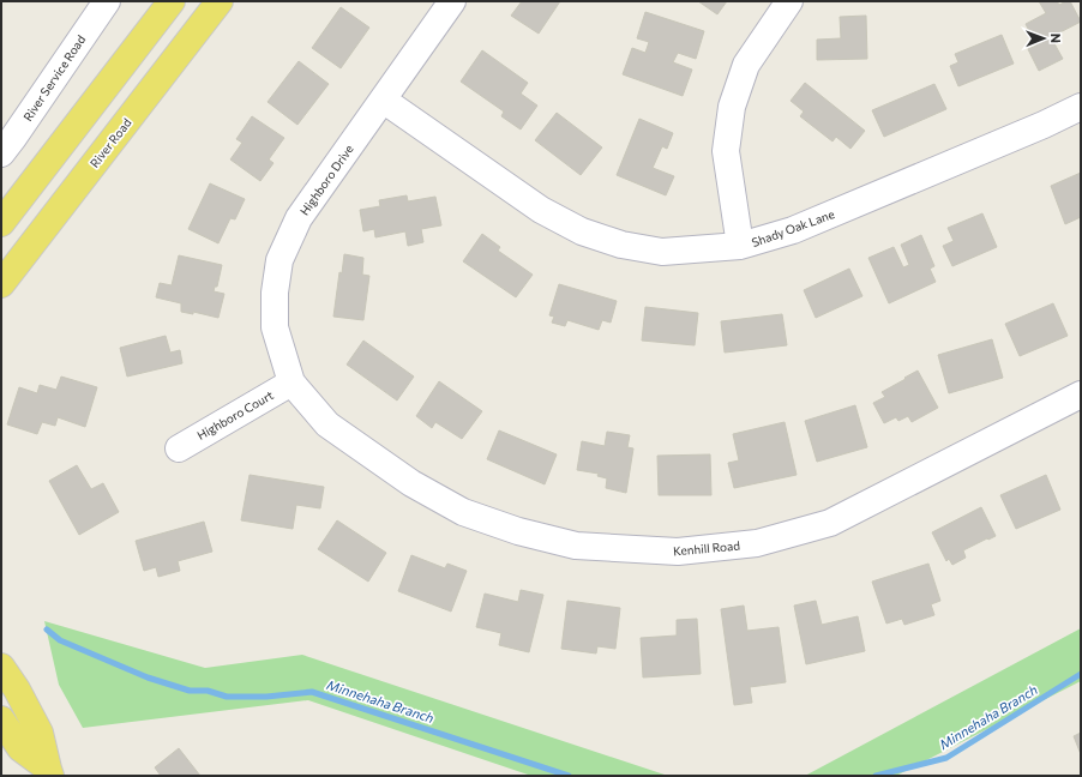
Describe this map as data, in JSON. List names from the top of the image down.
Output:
{
  "streets": {
    "main road": ["River Road"],
    "street": [
      "River Service Road",
      "Highboro Drive",
      "Shady Oak Lane",
      "Highboro Court",
      "Kenhill Road"
    ]
  },
  "crossings": [
    ["Highboro Drive", "Shady Oak Lane"],
    ["Highboro Drive", "Highboro Court"],
    ["Highboro Drive", "Kenhill Road"],
    ["Highboro Court", "Kenhill Road"]
  ],
  "water": ["Minnehaha Branch"],
  "north": "right"
}
